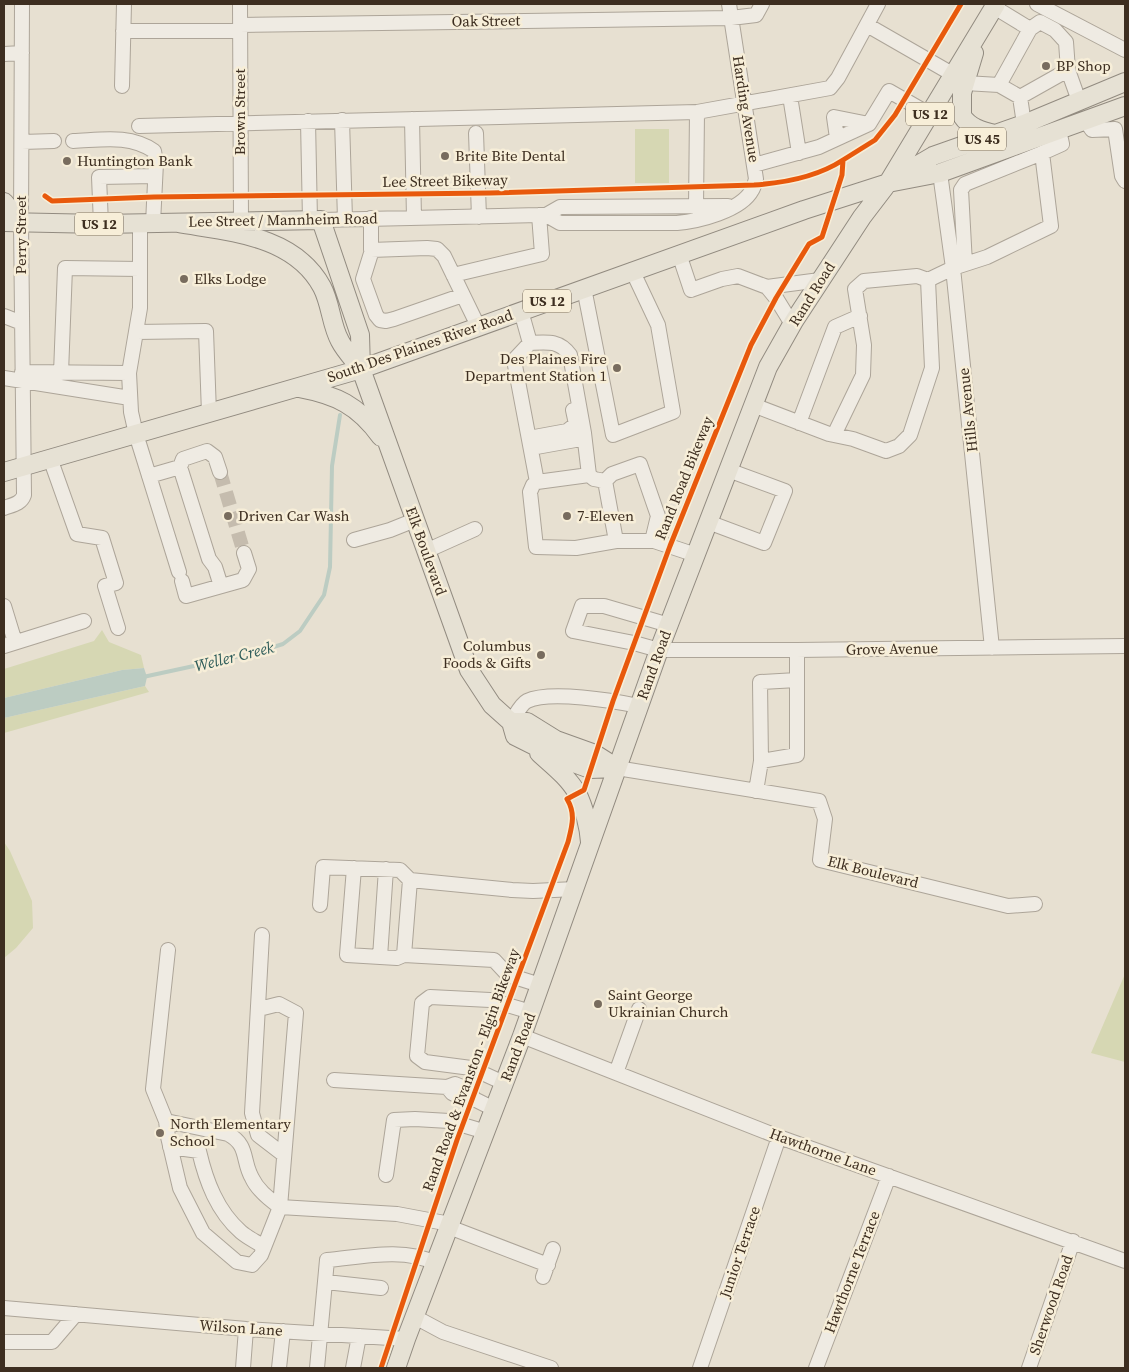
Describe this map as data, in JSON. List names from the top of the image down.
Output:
{
  "streets": {
    "main road": [
      "US 12",
      "US 45",
      "Lee Street / Mannheim Road",
      "Rand Road",
      "South Des Plaines River Road",
      "Elk Boulevard"
    ],
    "street": [
      "Oak Street",
      "Harding Avenue",
      "Brown Street",
      "Perry Street",
      "Hills Avenue",
      "Grove Avenue",
      "Hawthorne Lane",
      "Junior Terrace",
      "Hawthorne Terrace",
      "Sherwood Road",
      "Wilson Lane"
    ],
    "cycle path": ["Lee Street Bikeway", "Rand Road Bikeway"]
  },
  "crossings": [
    ["Oak Street", "Harding Avenue"],
    ["Oak Street", "Brown Street"],
    ["Harding Avenue", "Lee Street / Mannheim Road"],
    ["Brown Street", "Lee Street / Mannheim Road"],
    ["Lee Street / Mannheim Road", "Perry Street"],
    ["Lee Street / Mannheim Road", "Elk Boulevard"],
    ["Perry Street", "South Des Plaines River Road"],
    ["Rand Road", "South Des Plaines River Road"],
    ["Rand Road", "Elk Boulevard"],
    ["Rand Road", "Grove Avenue"],
    ["Rand Road", "Hawthorne Lane"],
    ["Rand Road", "Wilson Lane"],
    ["South Des Plaines River Road", "Hills Avenue"],
    ["South Des Plaines River Road", "Elk Boulevard"],
    ["Hills Avenue", "Grove Avenue"],
    ["Hawthorne Lane", "Junior Terrace"],
    ["Hawthorne Lane", "Hawthorne Terrace"],
    ["Hawthorne Lane", "Sherwood Road"]
  ],
  "water": ["Weller Creek"],
  "places": [
    "BP Shop",
    "Brite Bite Dental",
    "Huntington Bank",
    "Elks Lodge",
    "Des Plaines Fire Department Station 1",
    "Driven Car Wash",
    "7-Eleven",
    "Columbus Foods & Gifts",
    "Saint George Ukrainian Church",
    "North Elementary School"
  ]
}
